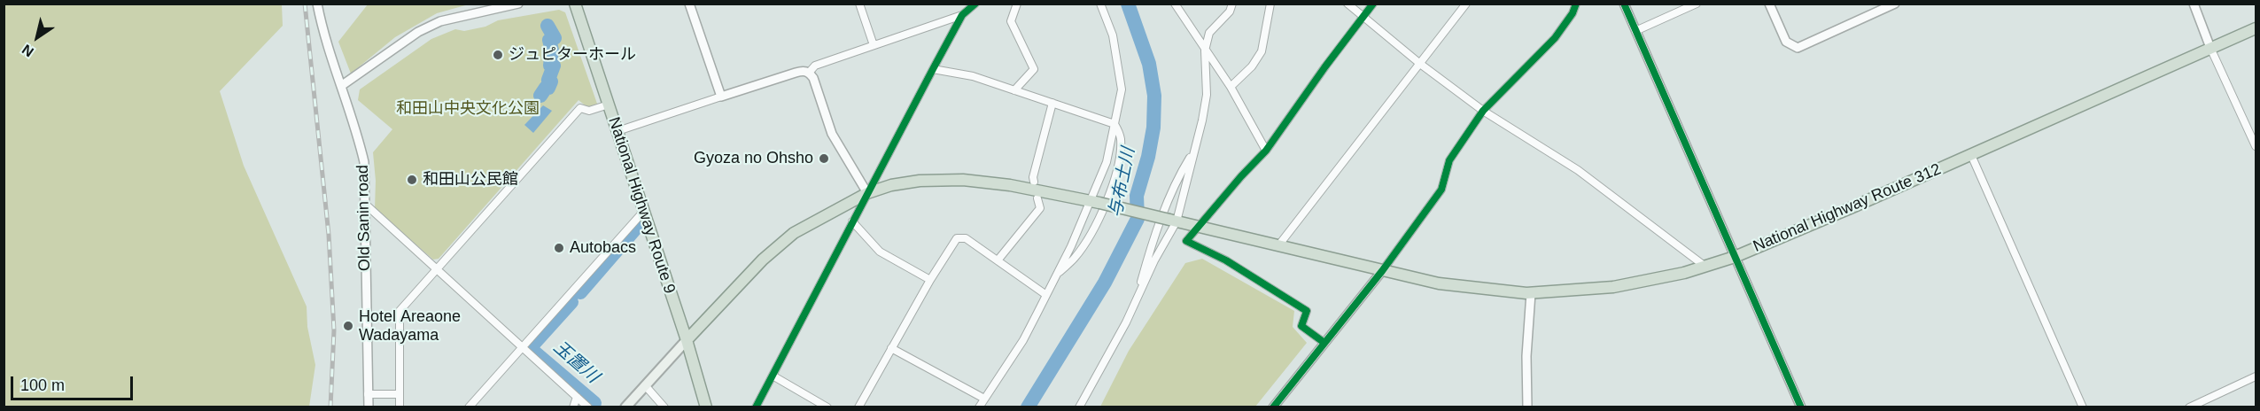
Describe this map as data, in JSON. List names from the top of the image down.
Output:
{
  "streets": {
    "highway": ["National Highway Route 9", "National Highway Route 312"],
    "street": ["Old Sanin road"]
  },
  "crossings": [
    ["National Highway Route 9", "National Highway Route 312"]
  ],
  "water": ["与布土川", "玉置川"],
  "parks": ["和田山中央文化公園"],
  "places": [
    "ジュピターホール",
    "Gyoza no Ohsho",
    "和田山公民館",
    "Autobacs",
    "Hotel Areaone Wadayama"
  ],
  "scale_bar": "100 m",
  "north": "bottom left"
}
